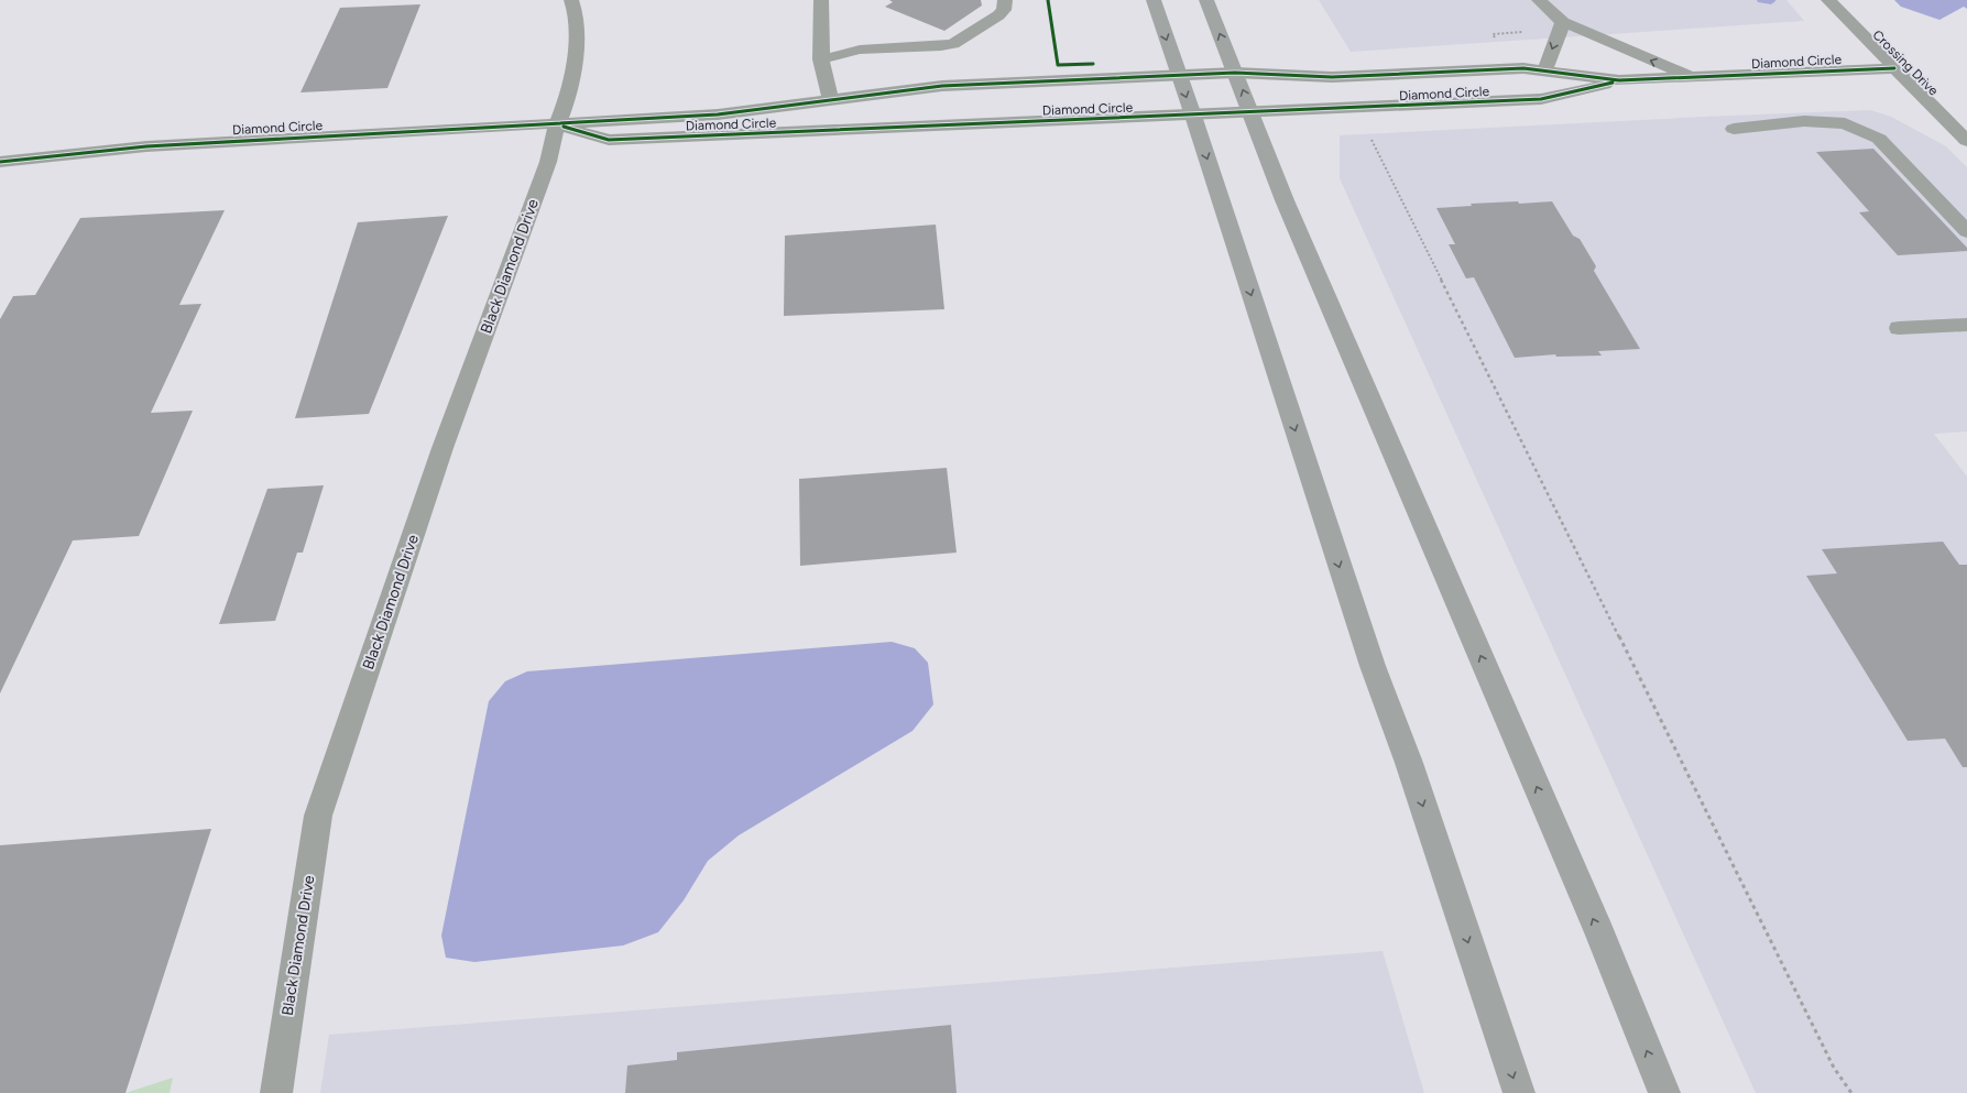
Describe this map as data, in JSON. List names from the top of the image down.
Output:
{
  "streets": {
    "street": ["Diamond Circle", "Crossing Drive", "Black Diamond Drive"]
  },
  "crossings": [
    ["Diamond Circle", "Crossing Drive"],
    ["Diamond Circle", "Black Diamond Drive"]
  ]
}
